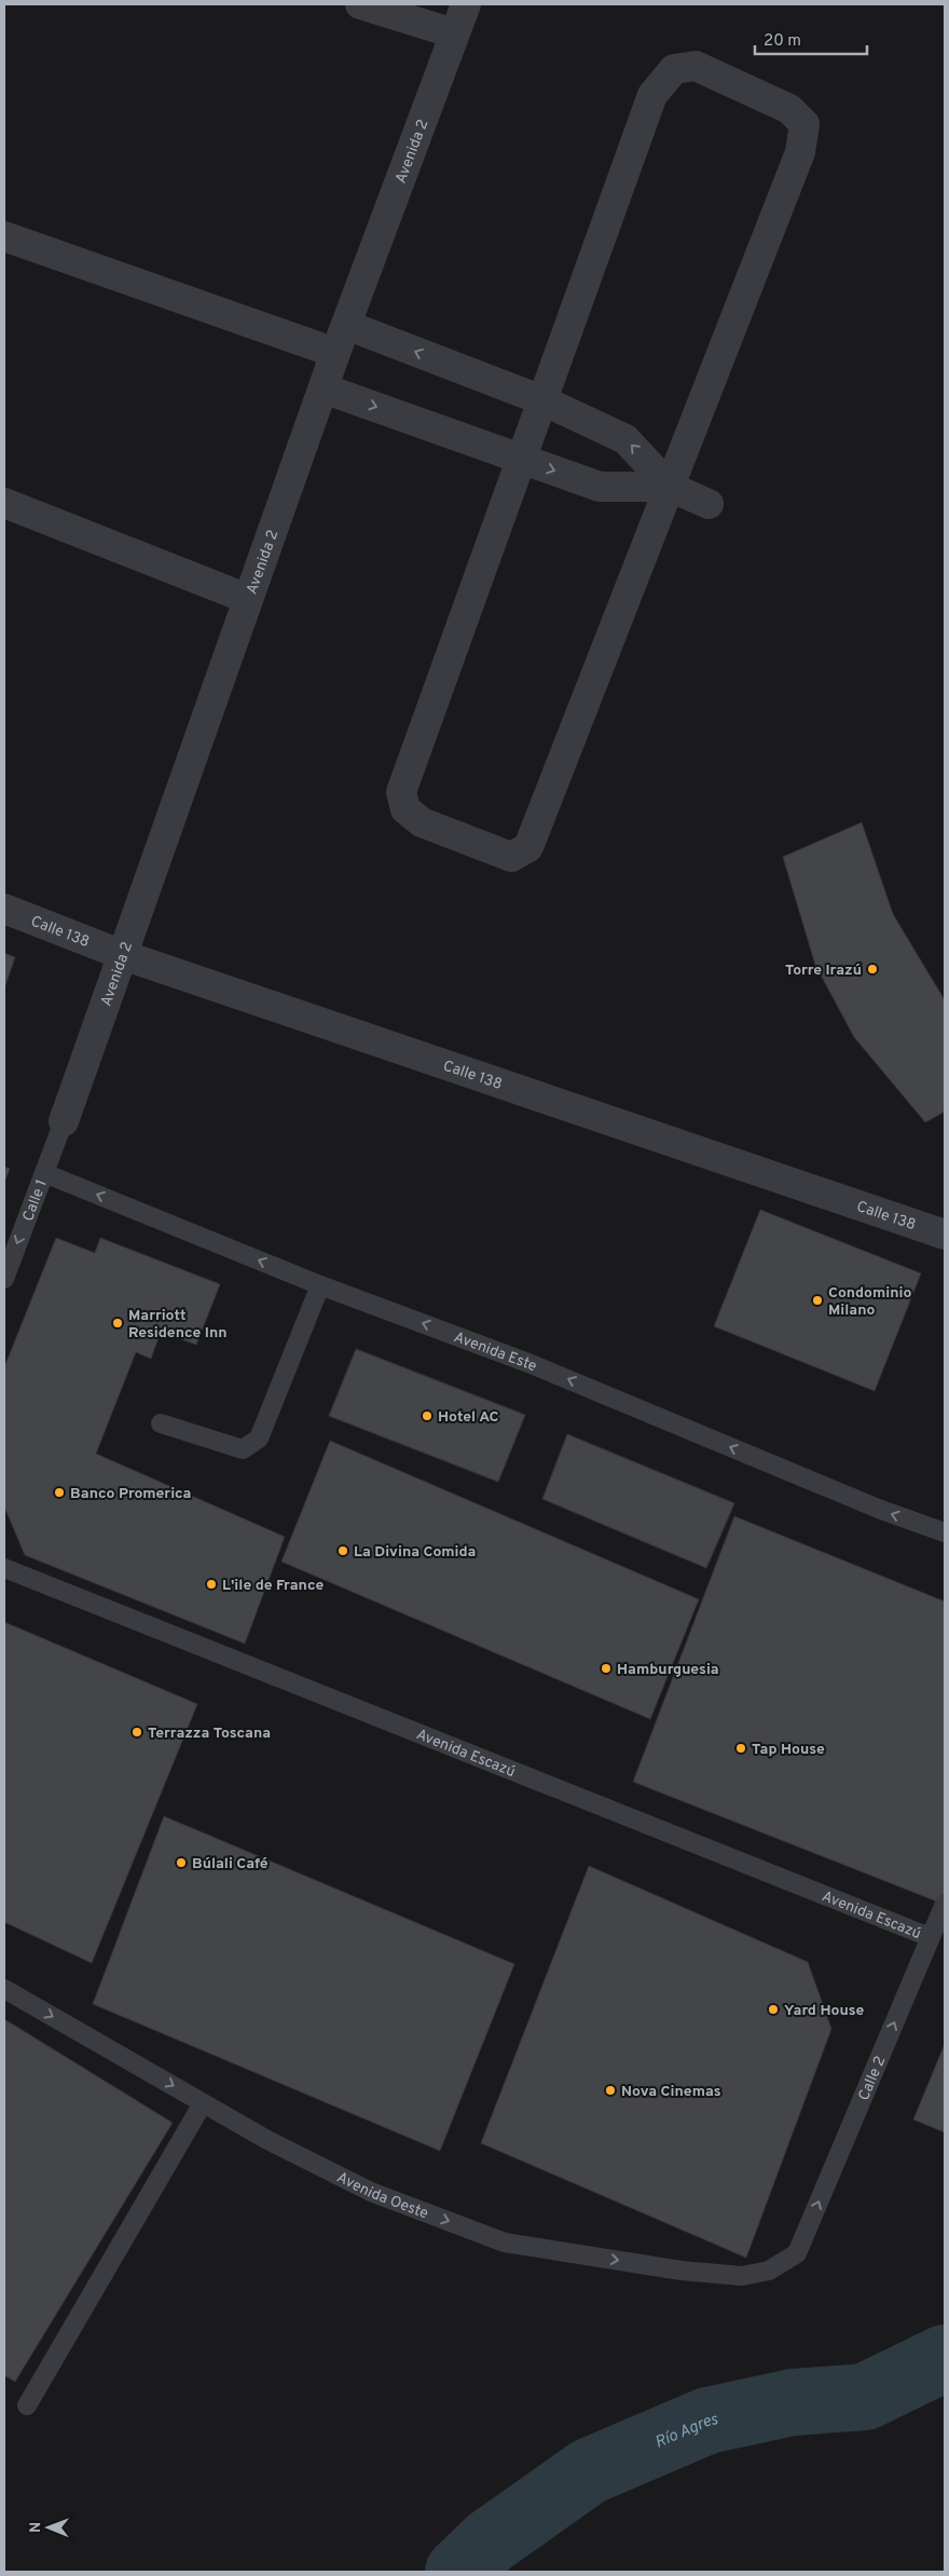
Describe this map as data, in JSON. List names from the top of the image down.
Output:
{
  "streets": {
    "street": ["Avenida 2", "Calle 138"],
    "lane": [
      "Calle 1",
      "Avenida Este",
      "Avenida Escazú",
      "Calle 2",
      "Avenida Oeste"
    ]
  },
  "crossings": [
    ["Avenida 2", "Calle 138"],
    ["Avenida 2", "Calle 1"],
    ["Calle 1", "Avenida Este"],
    ["Avenida Escazú", "Calle 2"],
    ["Calle 2", "Avenida Oeste"]
  ],
  "one_way": [
    "Calle 1",
    "Avenida Este",
    "Calle 2",
    "Avenida Oeste"
  ],
  "water": ["Río Agres"],
  "places": [
    "Torre Irazú",
    "Condominio Milano",
    "Marriott Residence Inn",
    "Hotel AC",
    "Banco Promerica",
    "La Divina Comida",
    "L'ile de France",
    "Hamburguesia",
    "Terrazza Toscana",
    "Tap House",
    "Búlali Café",
    "Yard House",
    "Nova Cinemas"
  ],
  "scale_bar": "20 m",
  "north": "left"
}
